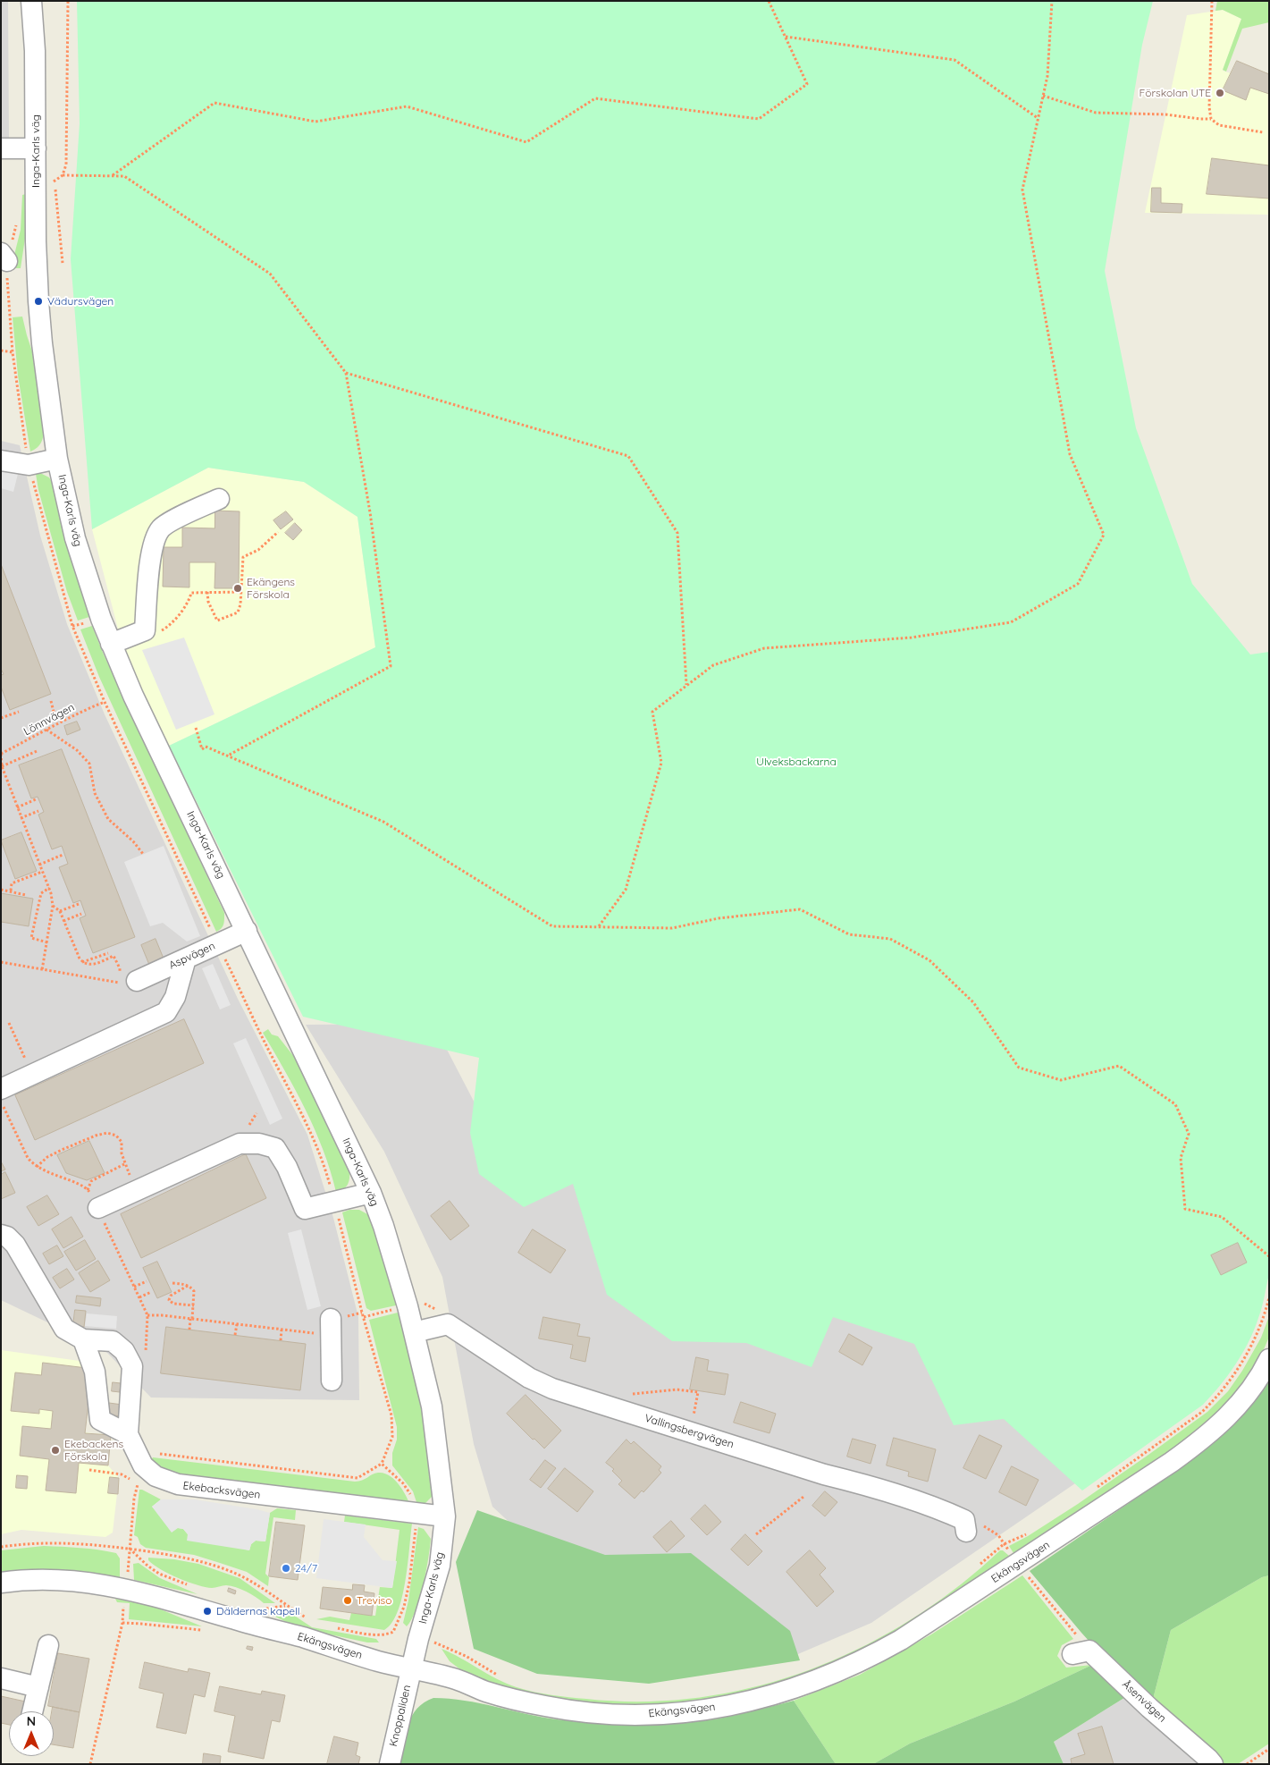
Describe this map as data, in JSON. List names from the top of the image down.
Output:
{
  "streets": {
    "street": [
      "Inga-Karls väg",
      "Aspvägen",
      "Vallingsbergvägen",
      "Ekebacksvägen",
      "Ekängsvägen",
      "Åsenvägen",
      "Knoppaliden"
    ],
    "path": ["Lönnvägen"]
  },
  "crossings": [
    ["Inga-Karls väg", "Aspvägen"],
    ["Inga-Karls väg", "Vallingsbergvägen"],
    ["Inga-Karls väg", "Ekebacksvägen"],
    ["Inga-Karls väg", "Ekängsvägen"],
    ["Inga-Karls väg", "Knoppaliden"],
    ["Ekängsvägen", "Knoppaliden"]
  ],
  "parks": ["Ulveksbackarna"],
  "places": [
    "Förskolan UTE",
    "Vädursvägen",
    "Ekängens Förskola",
    "Ekebackens Förskola",
    "24/7",
    "Treviso",
    "Däldernas kapell"
  ],
  "north": "top"
}
